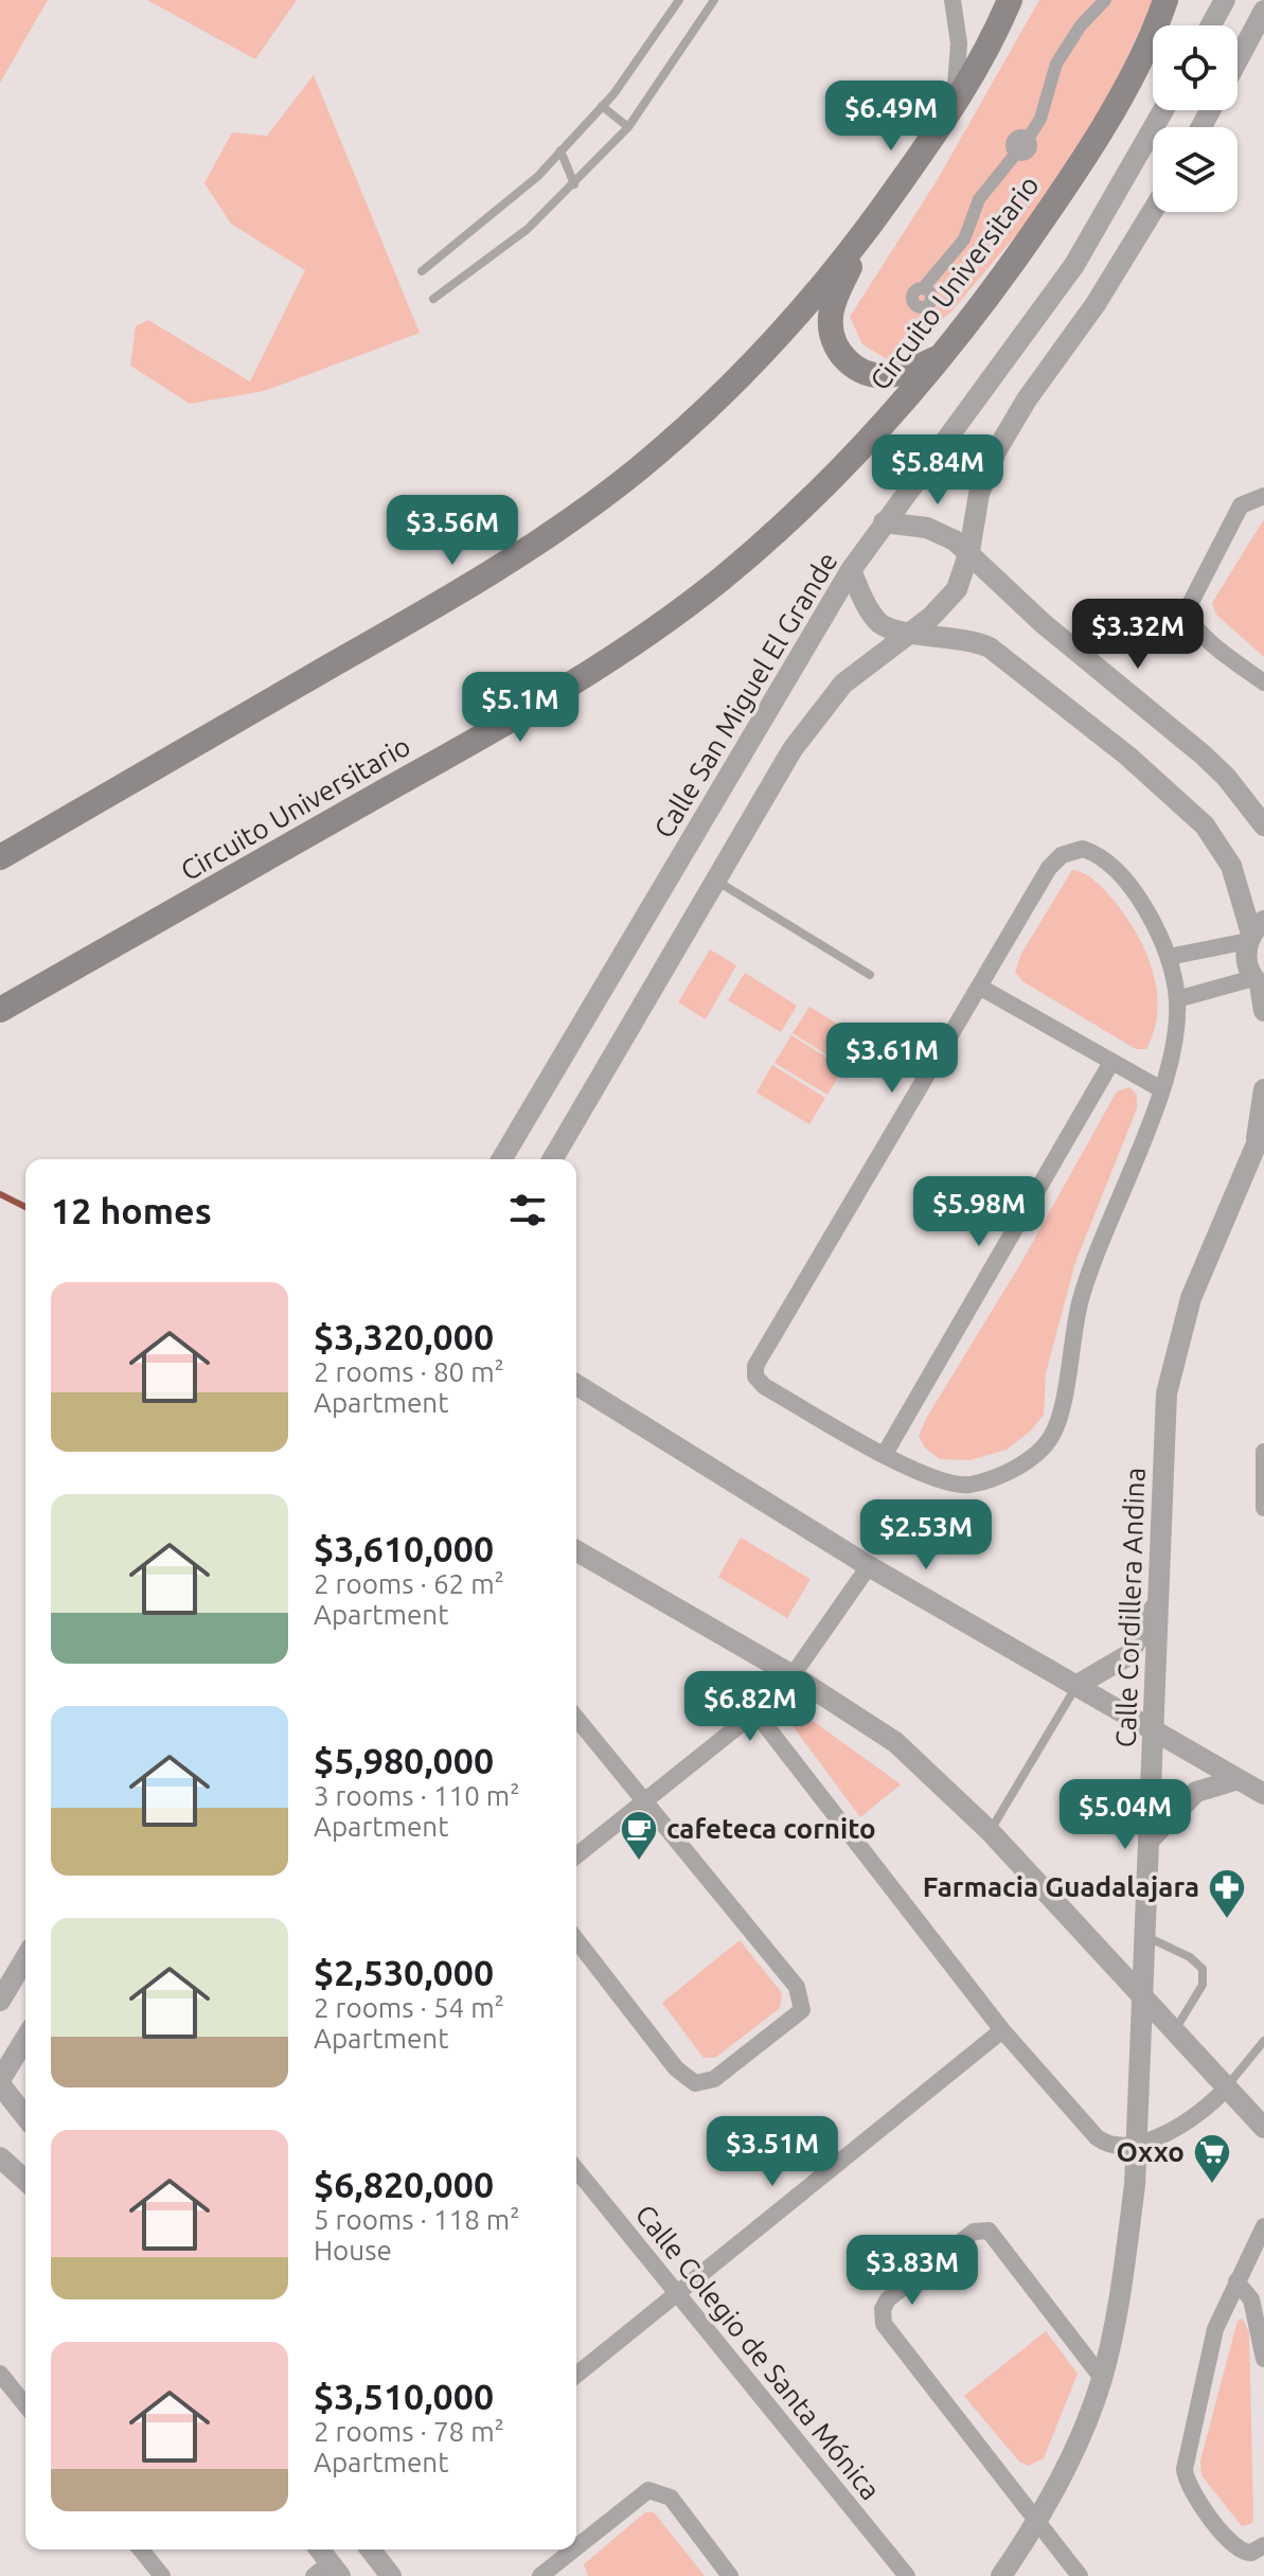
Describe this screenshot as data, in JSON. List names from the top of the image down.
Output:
{
  "streets": {
    "main road": ["Circuito Universitario"],
    "street": ["Calle San Miguel El Grande", "Calle Cordillera Andina", "Calle Colegio de Santa Mónica"]
  },
  "places": {
    "cafe": ["cafeteca cornito"],
    "pharmacy": ["Farmacia Guadalajara"],
    "supermarket": ["Oxxo"]
  },
  "page": {
    "price": [
      "$6.49M",
      "$5.84M",
      "$3.56M",
      "$3.32M",
      "$5.1M",
      "$3.61M",
      "$5.98M",
      "$2.53M",
      "$6.82M",
      "$5.04M",
      "$3.51M",
      "$3.83M"
    ],
    "heading": "12 homes",
    "list": [
      {
        "name": "$3,320,000",
        "note": "2 rooms · 80 m² · Apartment"
      },
      {
        "name": "$3,610,000",
        "note": "2 rooms · 62 m² · Apartment"
      },
      {
        "name": "$5,980,000",
        "note": "3 rooms · 110 m² · Apartment"
      },
      {
        "name": "$2,530,000",
        "note": "2 rooms · 54 m² · Apartment"
      },
      {
        "name": "$6,820,000",
        "note": "5 rooms · 118 m² · House"
      },
      {
        "name": "$3,510,000",
        "note": "2 rooms · 78 m² · Apartment"
      }
    ]
  }
}
